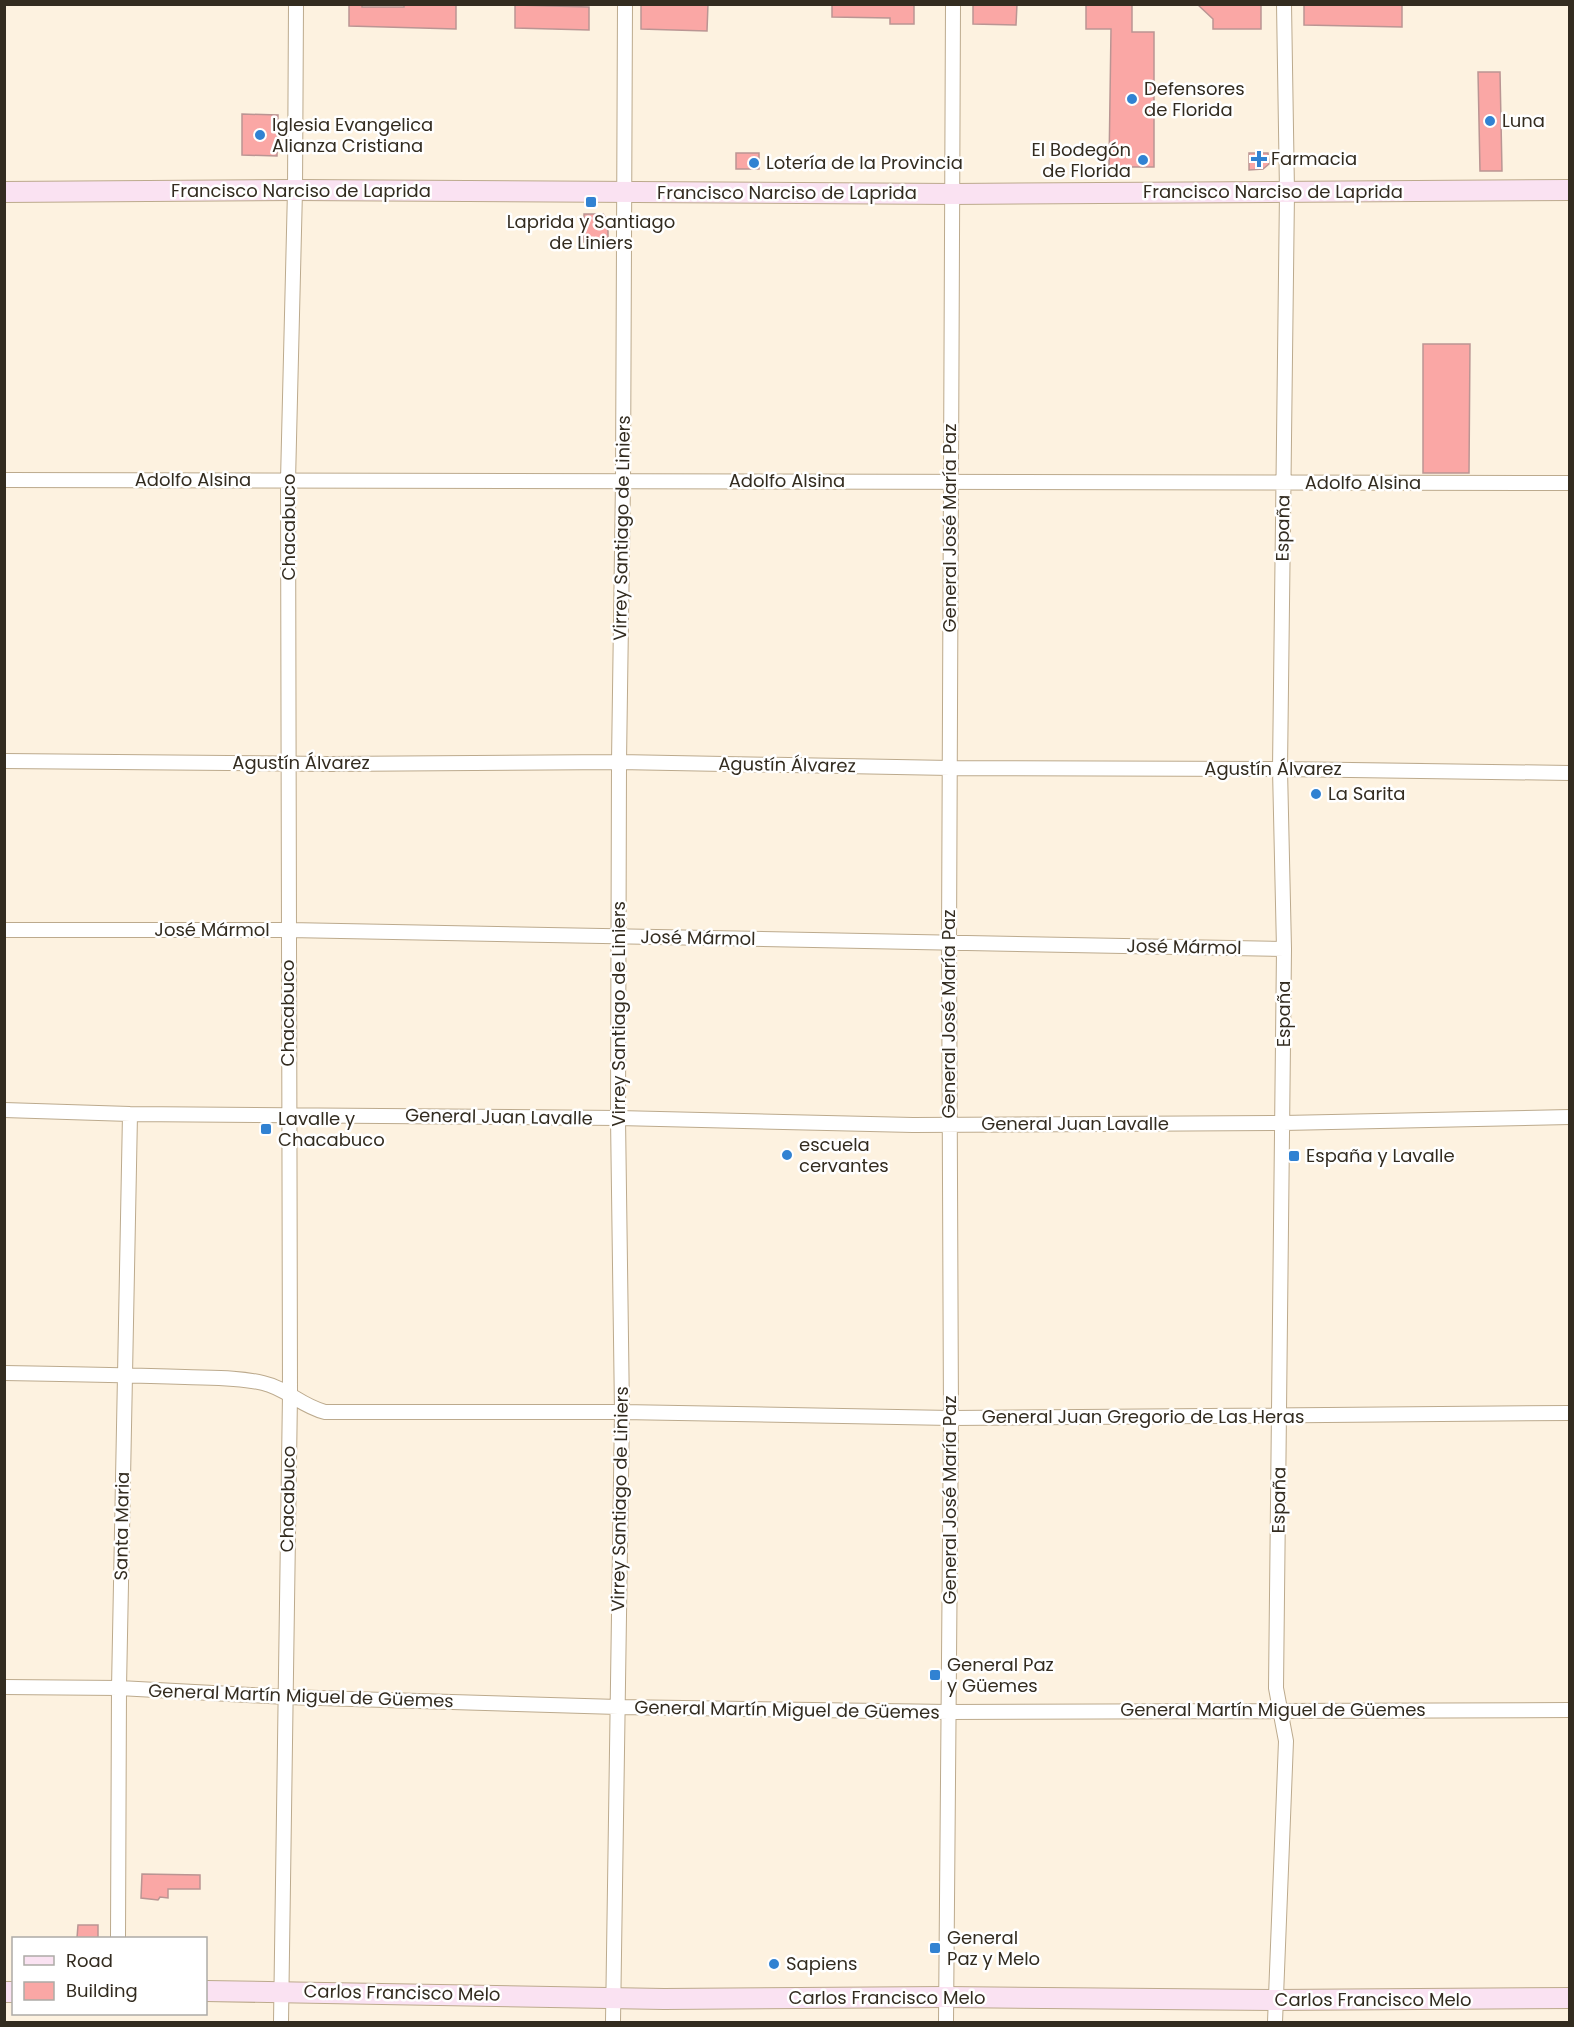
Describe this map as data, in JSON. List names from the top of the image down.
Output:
{
  "streets": {
    "street": [
      "Francisco Narciso de Laprida",
      "Adolfo Alsina",
      "Chacabuco",
      "Virrey Santiago de Liniers",
      "General José María Paz",
      "España",
      "Agustín Álvarez",
      "José Mármol",
      "General Juan Lavalle",
      "General Juan Gregorio de Las Heras",
      "Santa Maria",
      "General Martín Miguel de Güemes",
      "Carlos Francisco Melo"
    ]
  },
  "crossings": [
    ["Francisco Narciso de Laprida", "Chacabuco"],
    ["Francisco Narciso de Laprida", "Virrey Santiago de Liniers"],
    ["Francisco Narciso de Laprida", "General José María Paz"],
    ["Francisco Narciso de Laprida", "España"],
    ["Adolfo Alsina", "Chacabuco"],
    ["Adolfo Alsina", "Virrey Santiago de Liniers"],
    ["Adolfo Alsina", "General José María Paz"],
    ["Adolfo Alsina", "España"],
    ["Chacabuco", "Agustín Álvarez"],
    ["Chacabuco", "José Mármol"],
    ["Chacabuco", "General Juan Lavalle"],
    ["Chacabuco", "General Juan Gregorio de Las Heras"],
    ["Chacabuco", "General Martín Miguel de Güemes"],
    ["Chacabuco", "Carlos Francisco Melo"],
    ["Virrey Santiago de Liniers", "Agustín Álvarez"],
    ["Virrey Santiago de Liniers", "José Mármol"],
    ["Virrey Santiago de Liniers", "General Juan Lavalle"],
    ["Virrey Santiago de Liniers", "General Juan Gregorio de Las Heras"],
    ["Virrey Santiago de Liniers", "General Martín Miguel de Güemes"],
    ["Virrey Santiago de Liniers", "Carlos Francisco Melo"],
    ["General José María Paz", "Agustín Álvarez"],
    ["General José María Paz", "José Mármol"],
    ["General José María Paz", "General Juan Lavalle"],
    ["General José María Paz", "General Juan Gregorio de Las Heras"],
    ["General José María Paz", "General Martín Miguel de Güemes"],
    ["General José María Paz", "Carlos Francisco Melo"],
    ["España", "Agustín Álvarez"],
    ["España", "José Mármol"],
    ["España", "General Juan Lavalle"],
    ["España", "General Juan Gregorio de Las Heras"],
    ["España", "General Martín Miguel de Güemes"],
    ["España", "Carlos Francisco Melo"],
    ["General Juan Lavalle", "Santa Maria"],
    ["General Juan Gregorio de Las Heras", "Santa Maria"],
    ["Santa Maria", "General Martín Miguel de Güemes"]
  ],
  "places": {
    "other": [
      "Defensores de Florida",
      "Luna",
      "Iglesia Evangelica Alianza Cristiana",
      "El Bodegón de Florida",
      "Lotería de la Provincia",
      "La Sarita",
      "escuela cervantes",
      "Sapiens"
    ],
    "health": ["Farmacia"],
    "transit": [
      "Laprida y Santiago de Liniers",
      "Lavalle y Chacabuco",
      "España y Lavalle",
      "General Paz y Güemes",
      "General Paz y Melo"
    ]
  },
  "legend": ["Road", "Building"]
}
